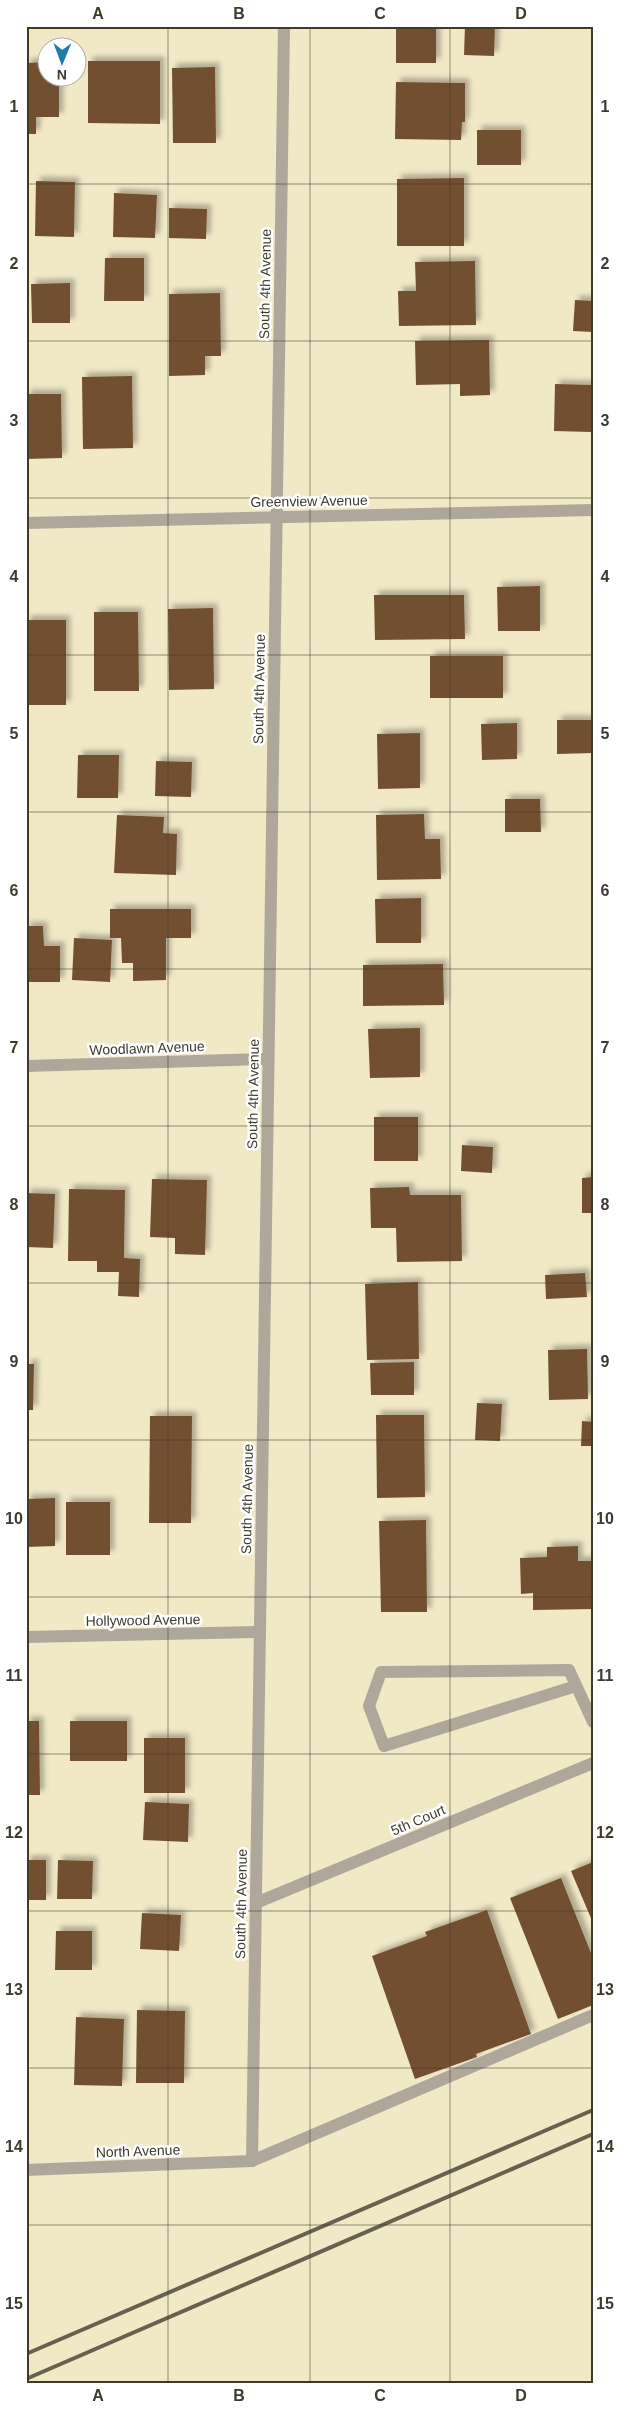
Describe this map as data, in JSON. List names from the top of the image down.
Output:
{
  "streets": {
    "street": [
      "South 4th Avenue",
      "Greenview Avenue",
      "Woodlawn Avenue",
      "Hollywood Avenue",
      "5th Court",
      "North Avenue"
    ]
  },
  "crossings": [
    ["South 4th Avenue", "Greenview Avenue"],
    ["South 4th Avenue", "Woodlawn Avenue"],
    ["South 4th Avenue", "Hollywood Avenue"],
    ["South 4th Avenue", "5th Court"],
    ["South 4th Avenue", "North Avenue"]
  ],
  "north": "bottom",
  "grid": {
    "columns": [
      "A",
      "B",
      "C",
      "D"
    ],
    "rows": [
      "1",
      "2",
      "3",
      "4",
      "5",
      "6",
      "7",
      "8",
      "9",
      "10",
      "11",
      "12",
      "13",
      "14",
      "15"
    ]
  }
}
